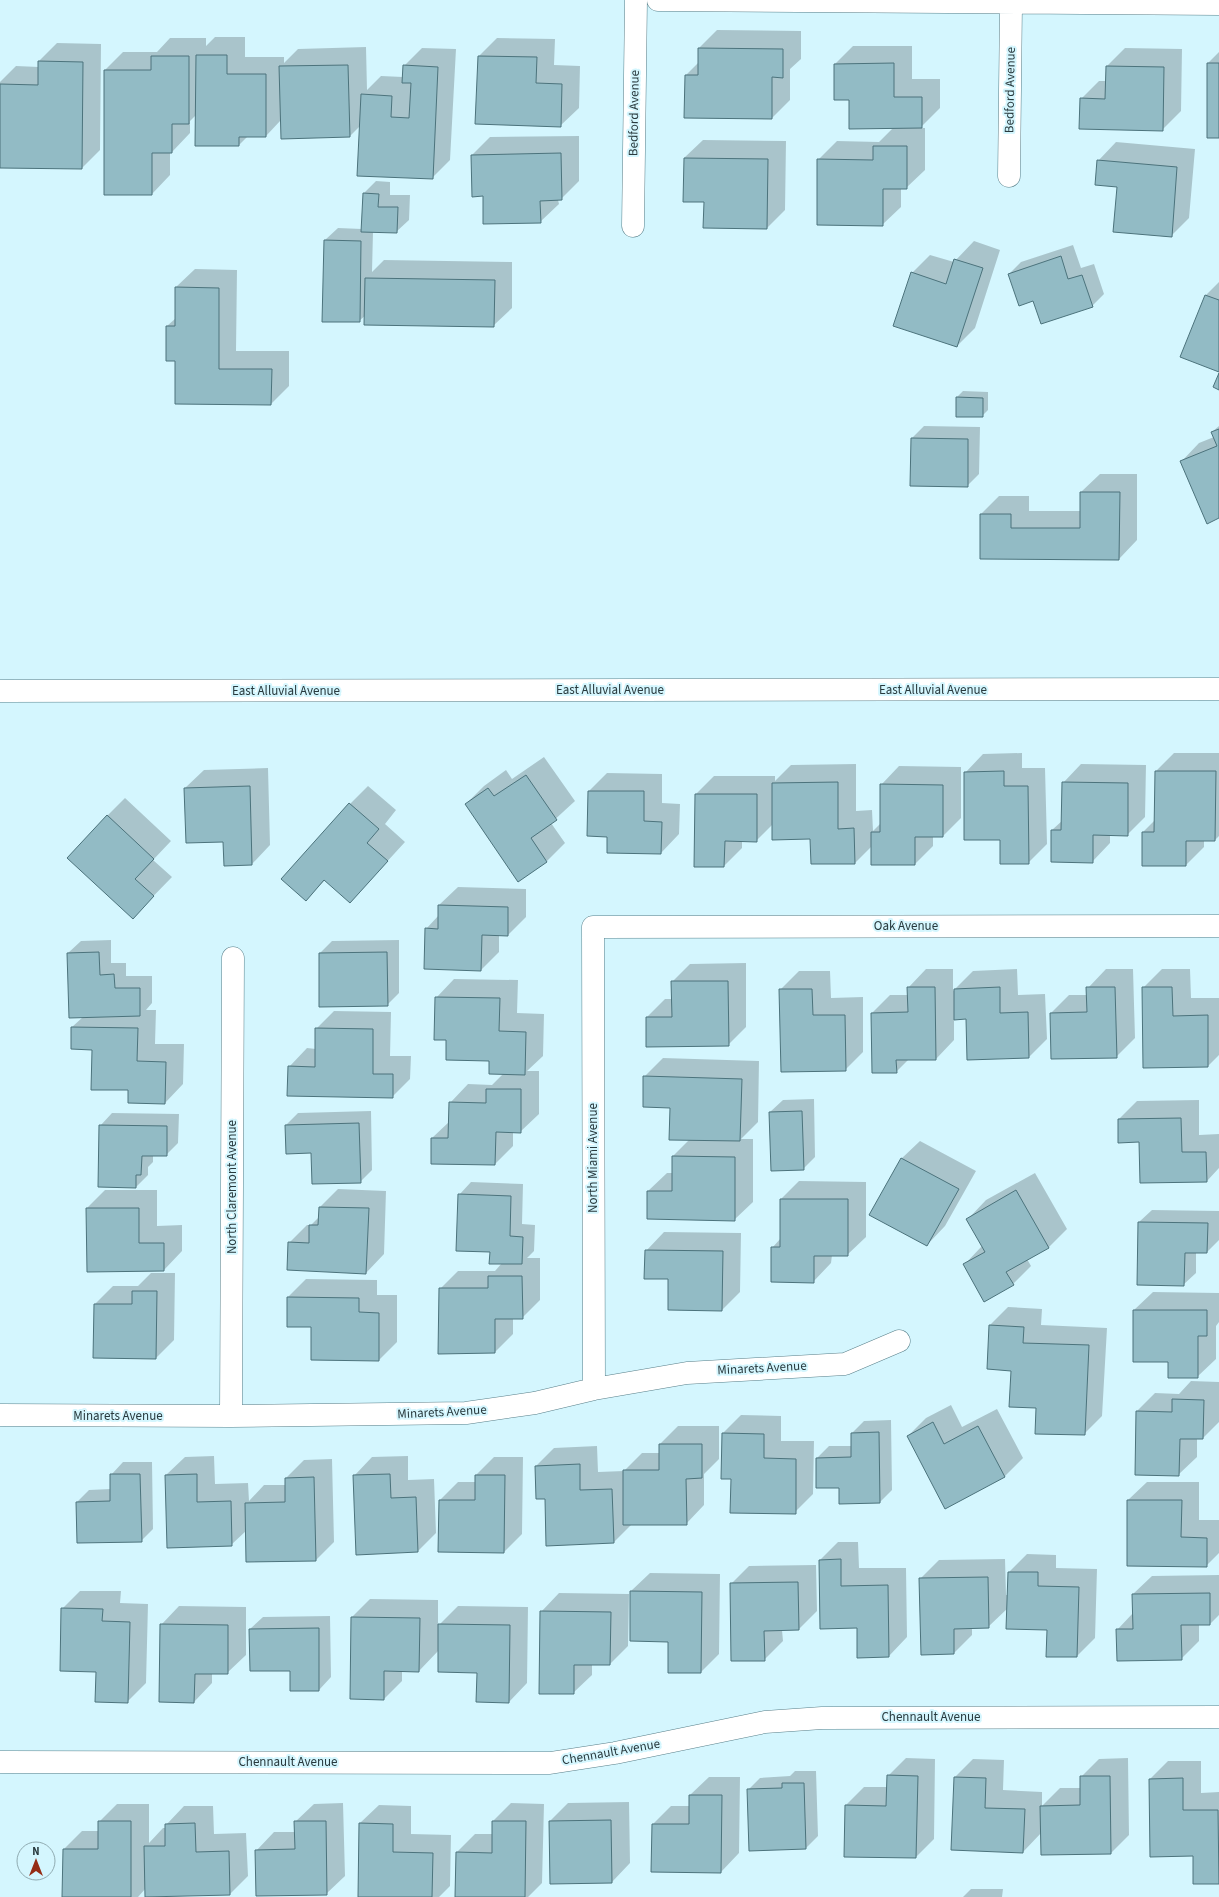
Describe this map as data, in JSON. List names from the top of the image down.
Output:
{
  "streets": {
    "street": [
      "Bedford Avenue",
      "East Alluvial Avenue",
      "Oak Avenue",
      "North Miami Avenue",
      "North Claremont Avenue",
      "Minarets Avenue",
      "Chennault Avenue"
    ]
  },
  "crossings": [
    ["Oak Avenue", "North Miami Avenue"],
    ["North Miami Avenue", "Minarets Avenue"],
    ["North Claremont Avenue", "Minarets Avenue"]
  ],
  "north": "top"
}
